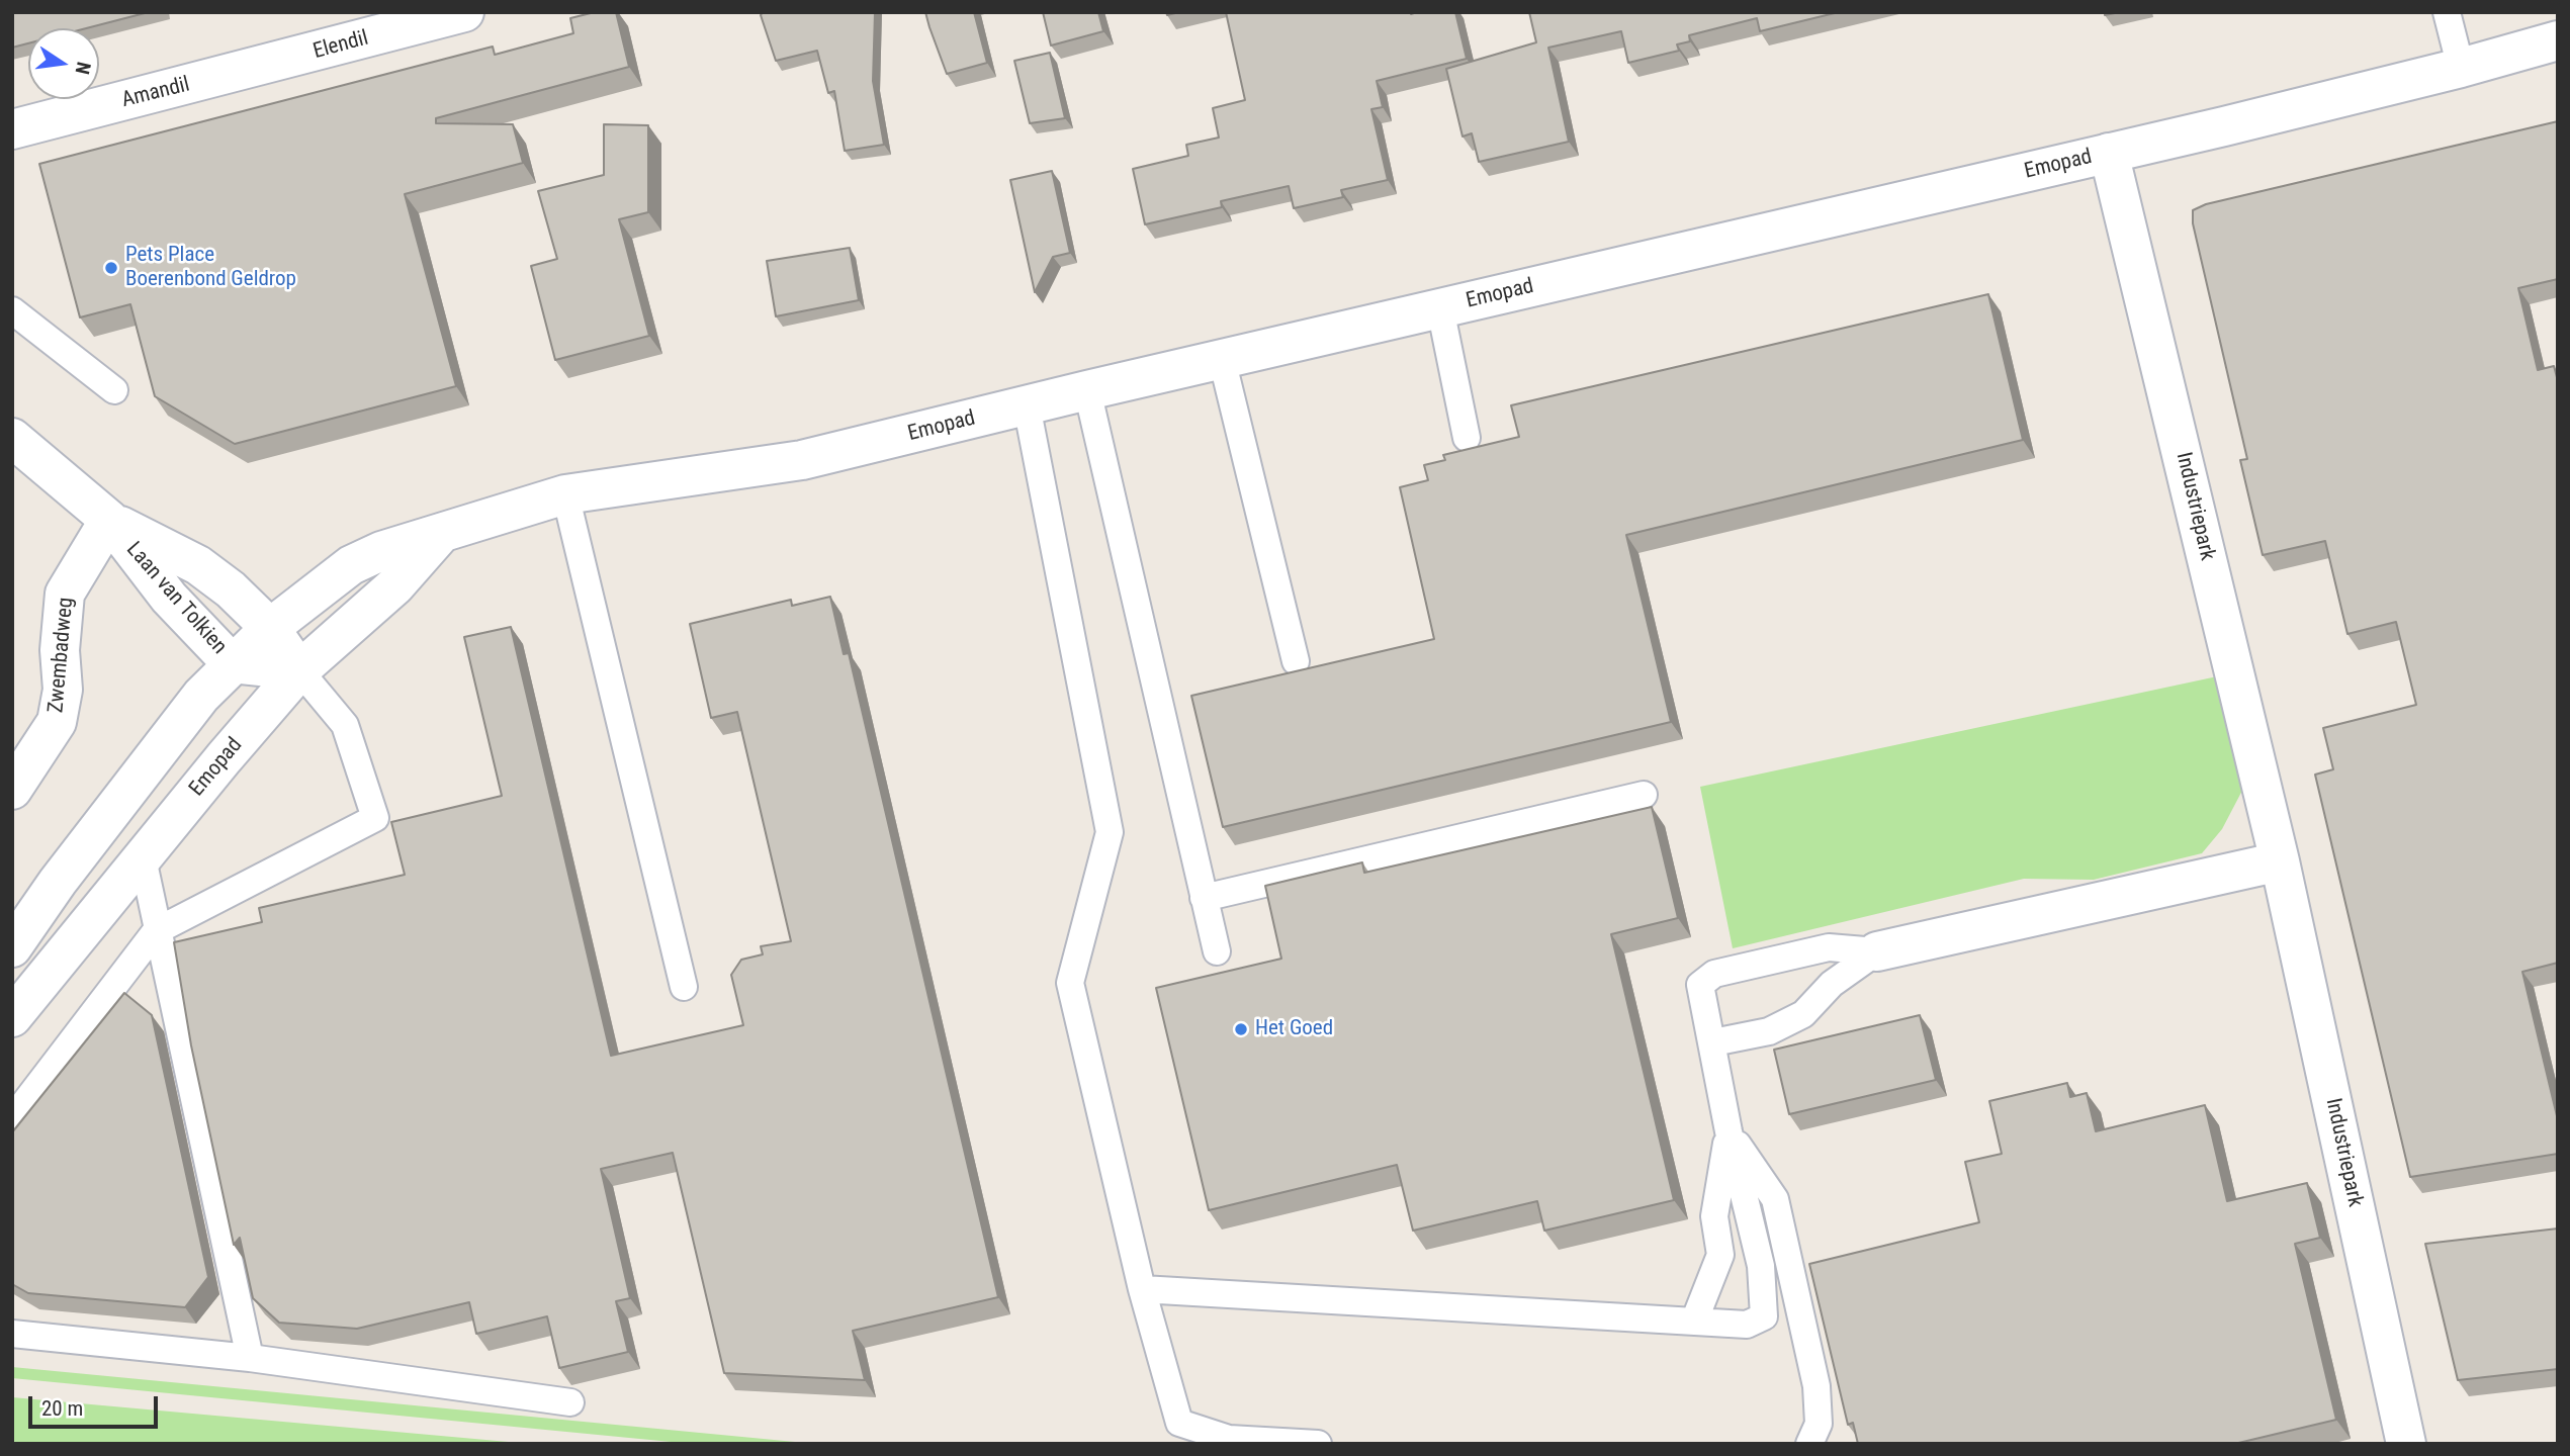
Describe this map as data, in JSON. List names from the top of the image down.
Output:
{
  "streets": {
    "main road": [
      "Elendil",
      "Amandil",
      "Emopad",
      "Industriepark",
      "Laan van Tolkien",
      "Zwembadweg"
    ]
  },
  "crossings": [
    ["Elendil", "Amandil"],
    ["Emopad", "Industriepark"],
    ["Emopad", "Laan van Tolkien"],
    ["Laan van Tolkien", "Zwembadweg"]
  ],
  "places": ["Pets Place Boerenbond Geldrop", "Het Goed"],
  "scale_bar": "20 m",
  "north": "right"
}
